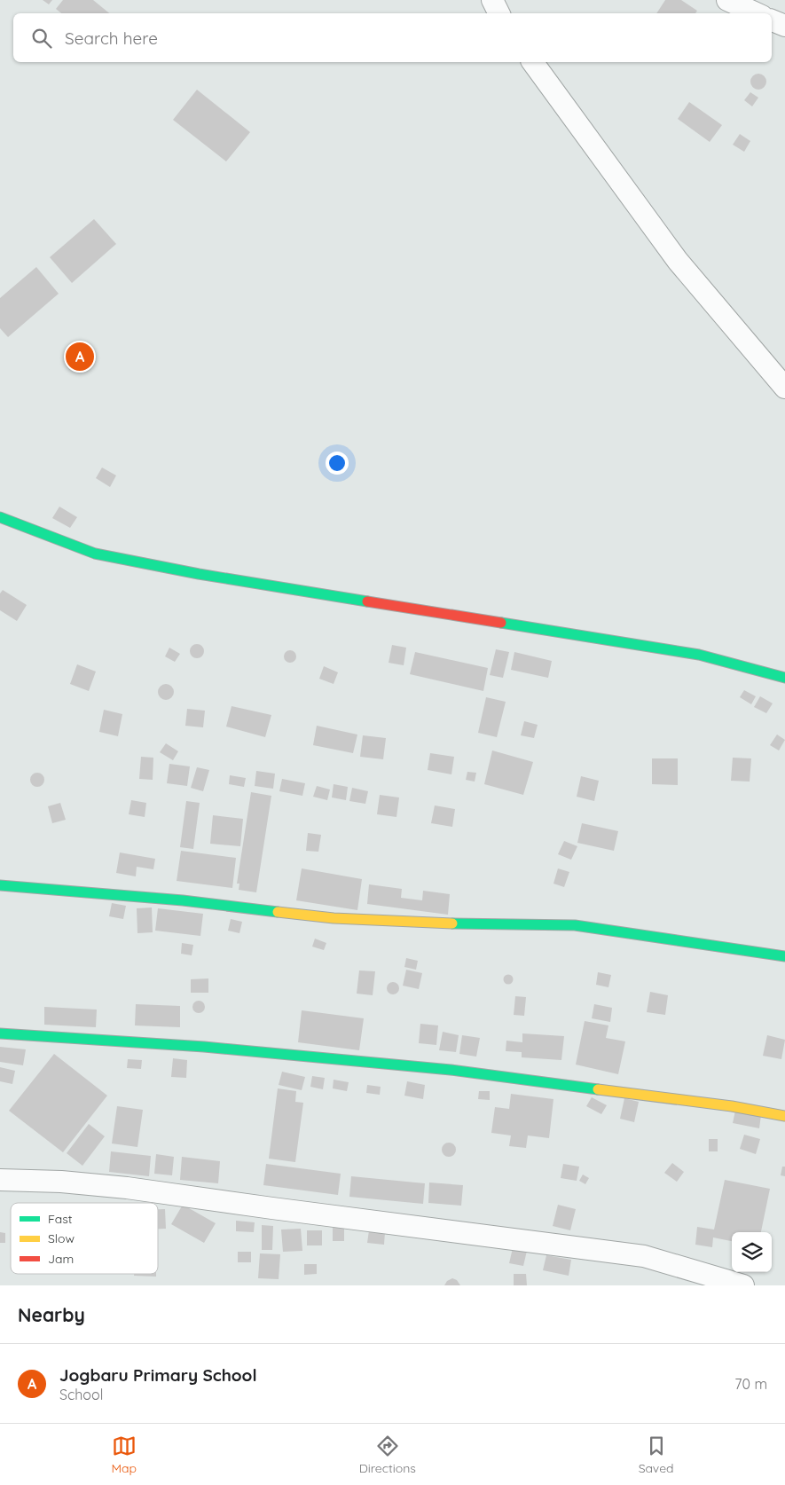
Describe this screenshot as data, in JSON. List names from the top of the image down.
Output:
{
  "legend": ["Fast", "Slow", "Jam"],
  "page": {
    "search": "Search here",
    "pins": "A",
    "heading": "Nearby",
    "list": [
      {
        "mark": "A",
        "name": "Jogbaru Primary School",
        "note": "School",
        "value": "70 m"
      }
    ],
    "nav": ["Map", "Directions", "Saved"]
  }
}
